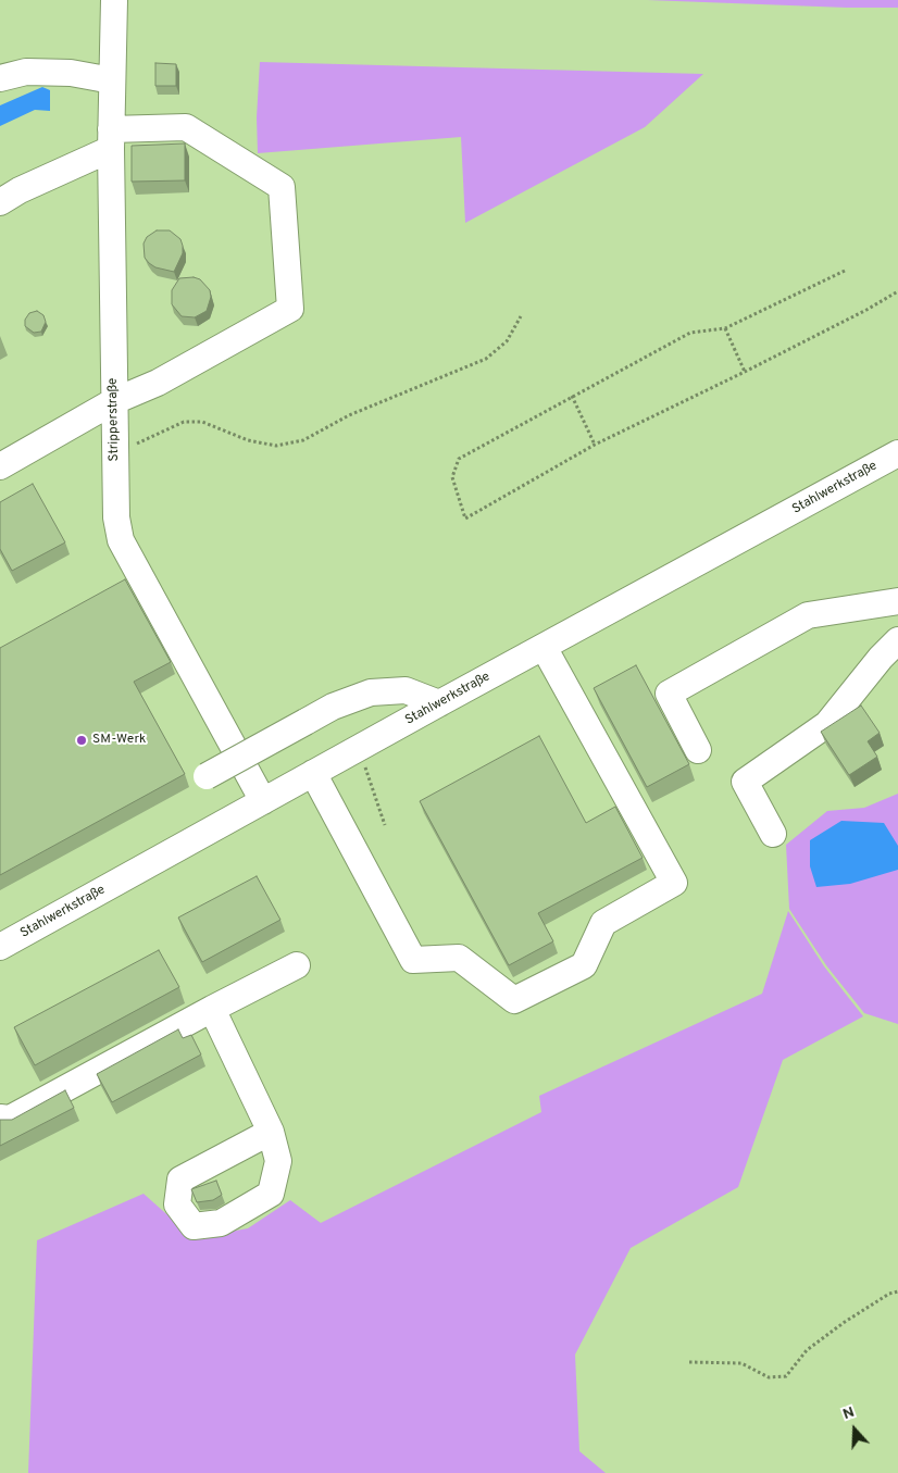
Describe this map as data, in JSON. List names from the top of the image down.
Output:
{
  "streets": {
    "street": ["Stripperstraße", "Stahlwerkstraße"]
  },
  "crossings": [
    ["Stripperstraße", "Stahlwerkstraße"]
  ],
  "places": ["SM-Werk"],
  "north": "top"
}
